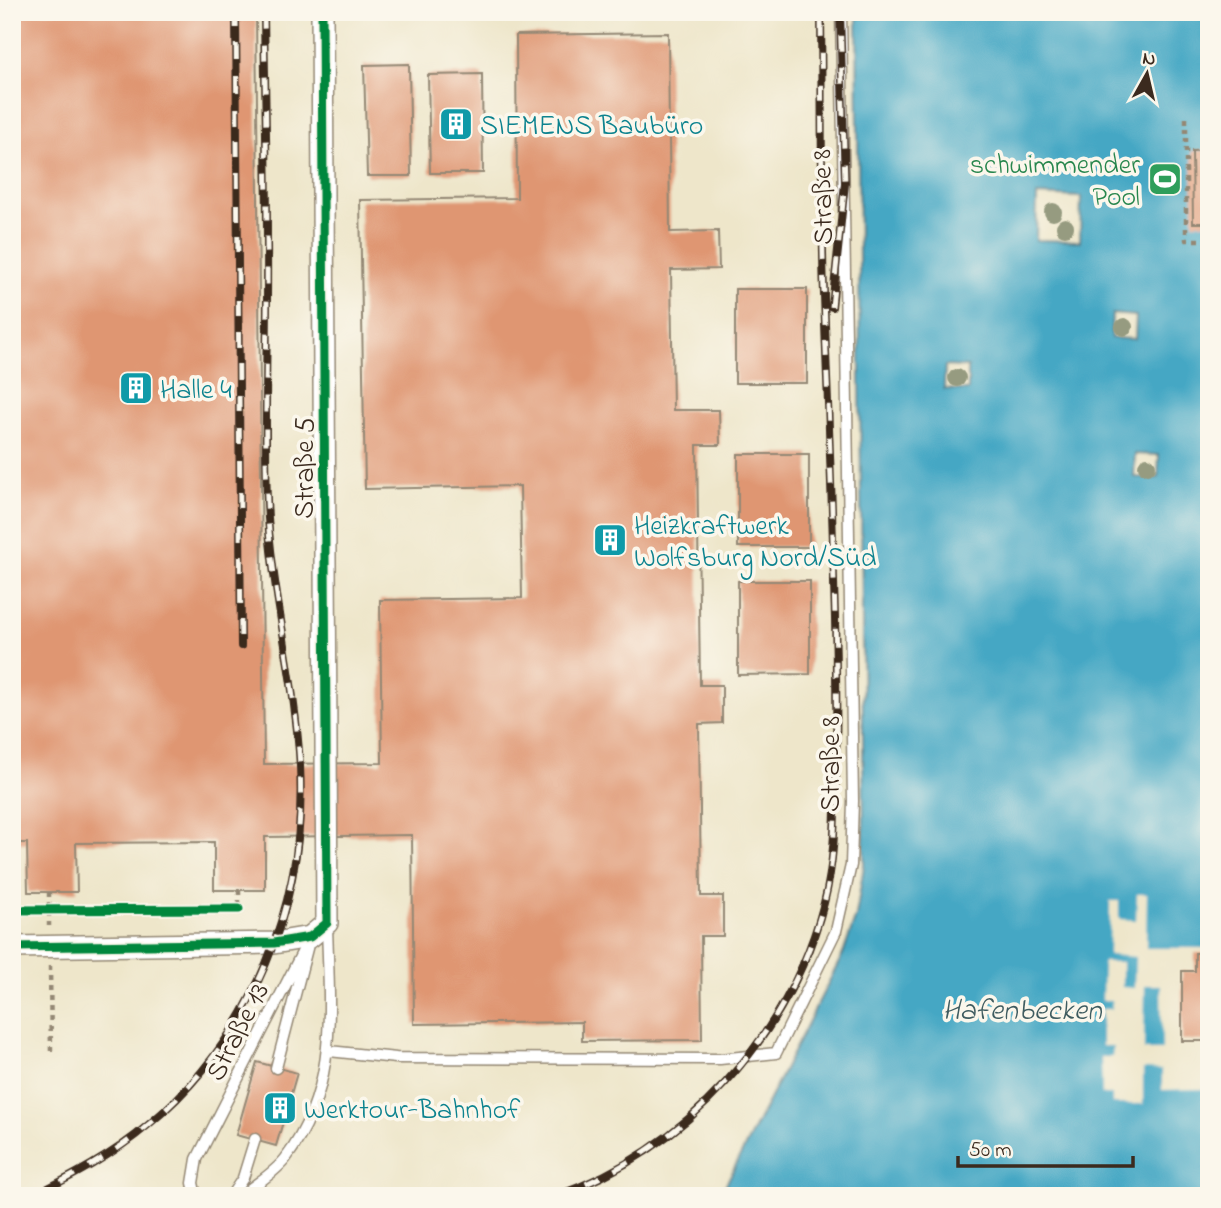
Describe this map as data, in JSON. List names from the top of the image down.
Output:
{
  "streets": {
    "street": ["Straße 5"],
    "lane": ["Straße 8", "Straße 13"]
  },
  "water": ["Hafenbecken"],
  "places": {
    "building": [
      "SIEMENS Baubüro",
      "Halle 4",
      "Heizkraftwerk Wolfsburg Nord/Süd",
      "Werktour-Bahnhof"
    ],
    "sports": ["schwimmender Pool"]
  },
  "scale_bar": "50 m",
  "north": "top"
}
